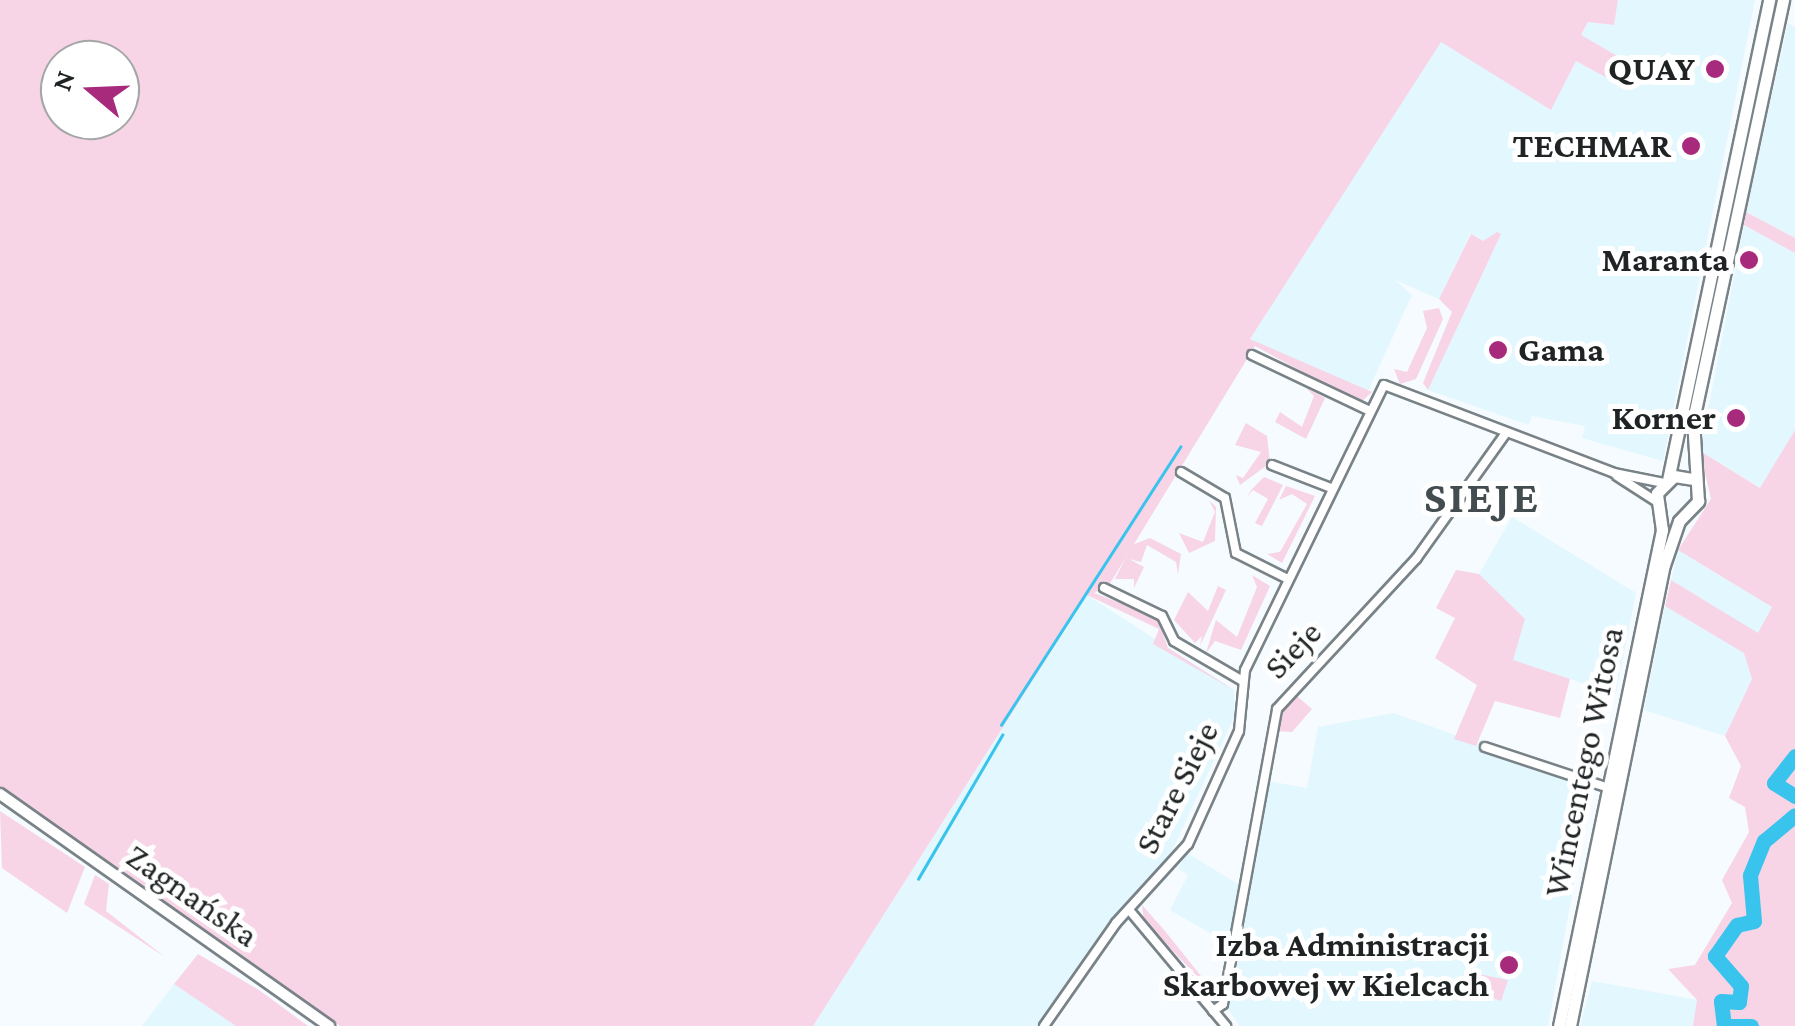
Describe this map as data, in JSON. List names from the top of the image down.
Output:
{
  "streets": {
    "main road": ["Wincentego Witosa"],
    "street": ["Sieje", "Stare Sieje", "Zagnańska"]
  },
  "crossings": [
    ["Sieje", "Stare Sieje"]
  ],
  "districts": ["SIEJE"],
  "places": [
    "QUAY",
    "TECHMAR",
    "Maranta",
    "Gama",
    "Korner",
    "Izba Administracji Skarbowej w Kielcach"
  ],
  "north": "left"
}
